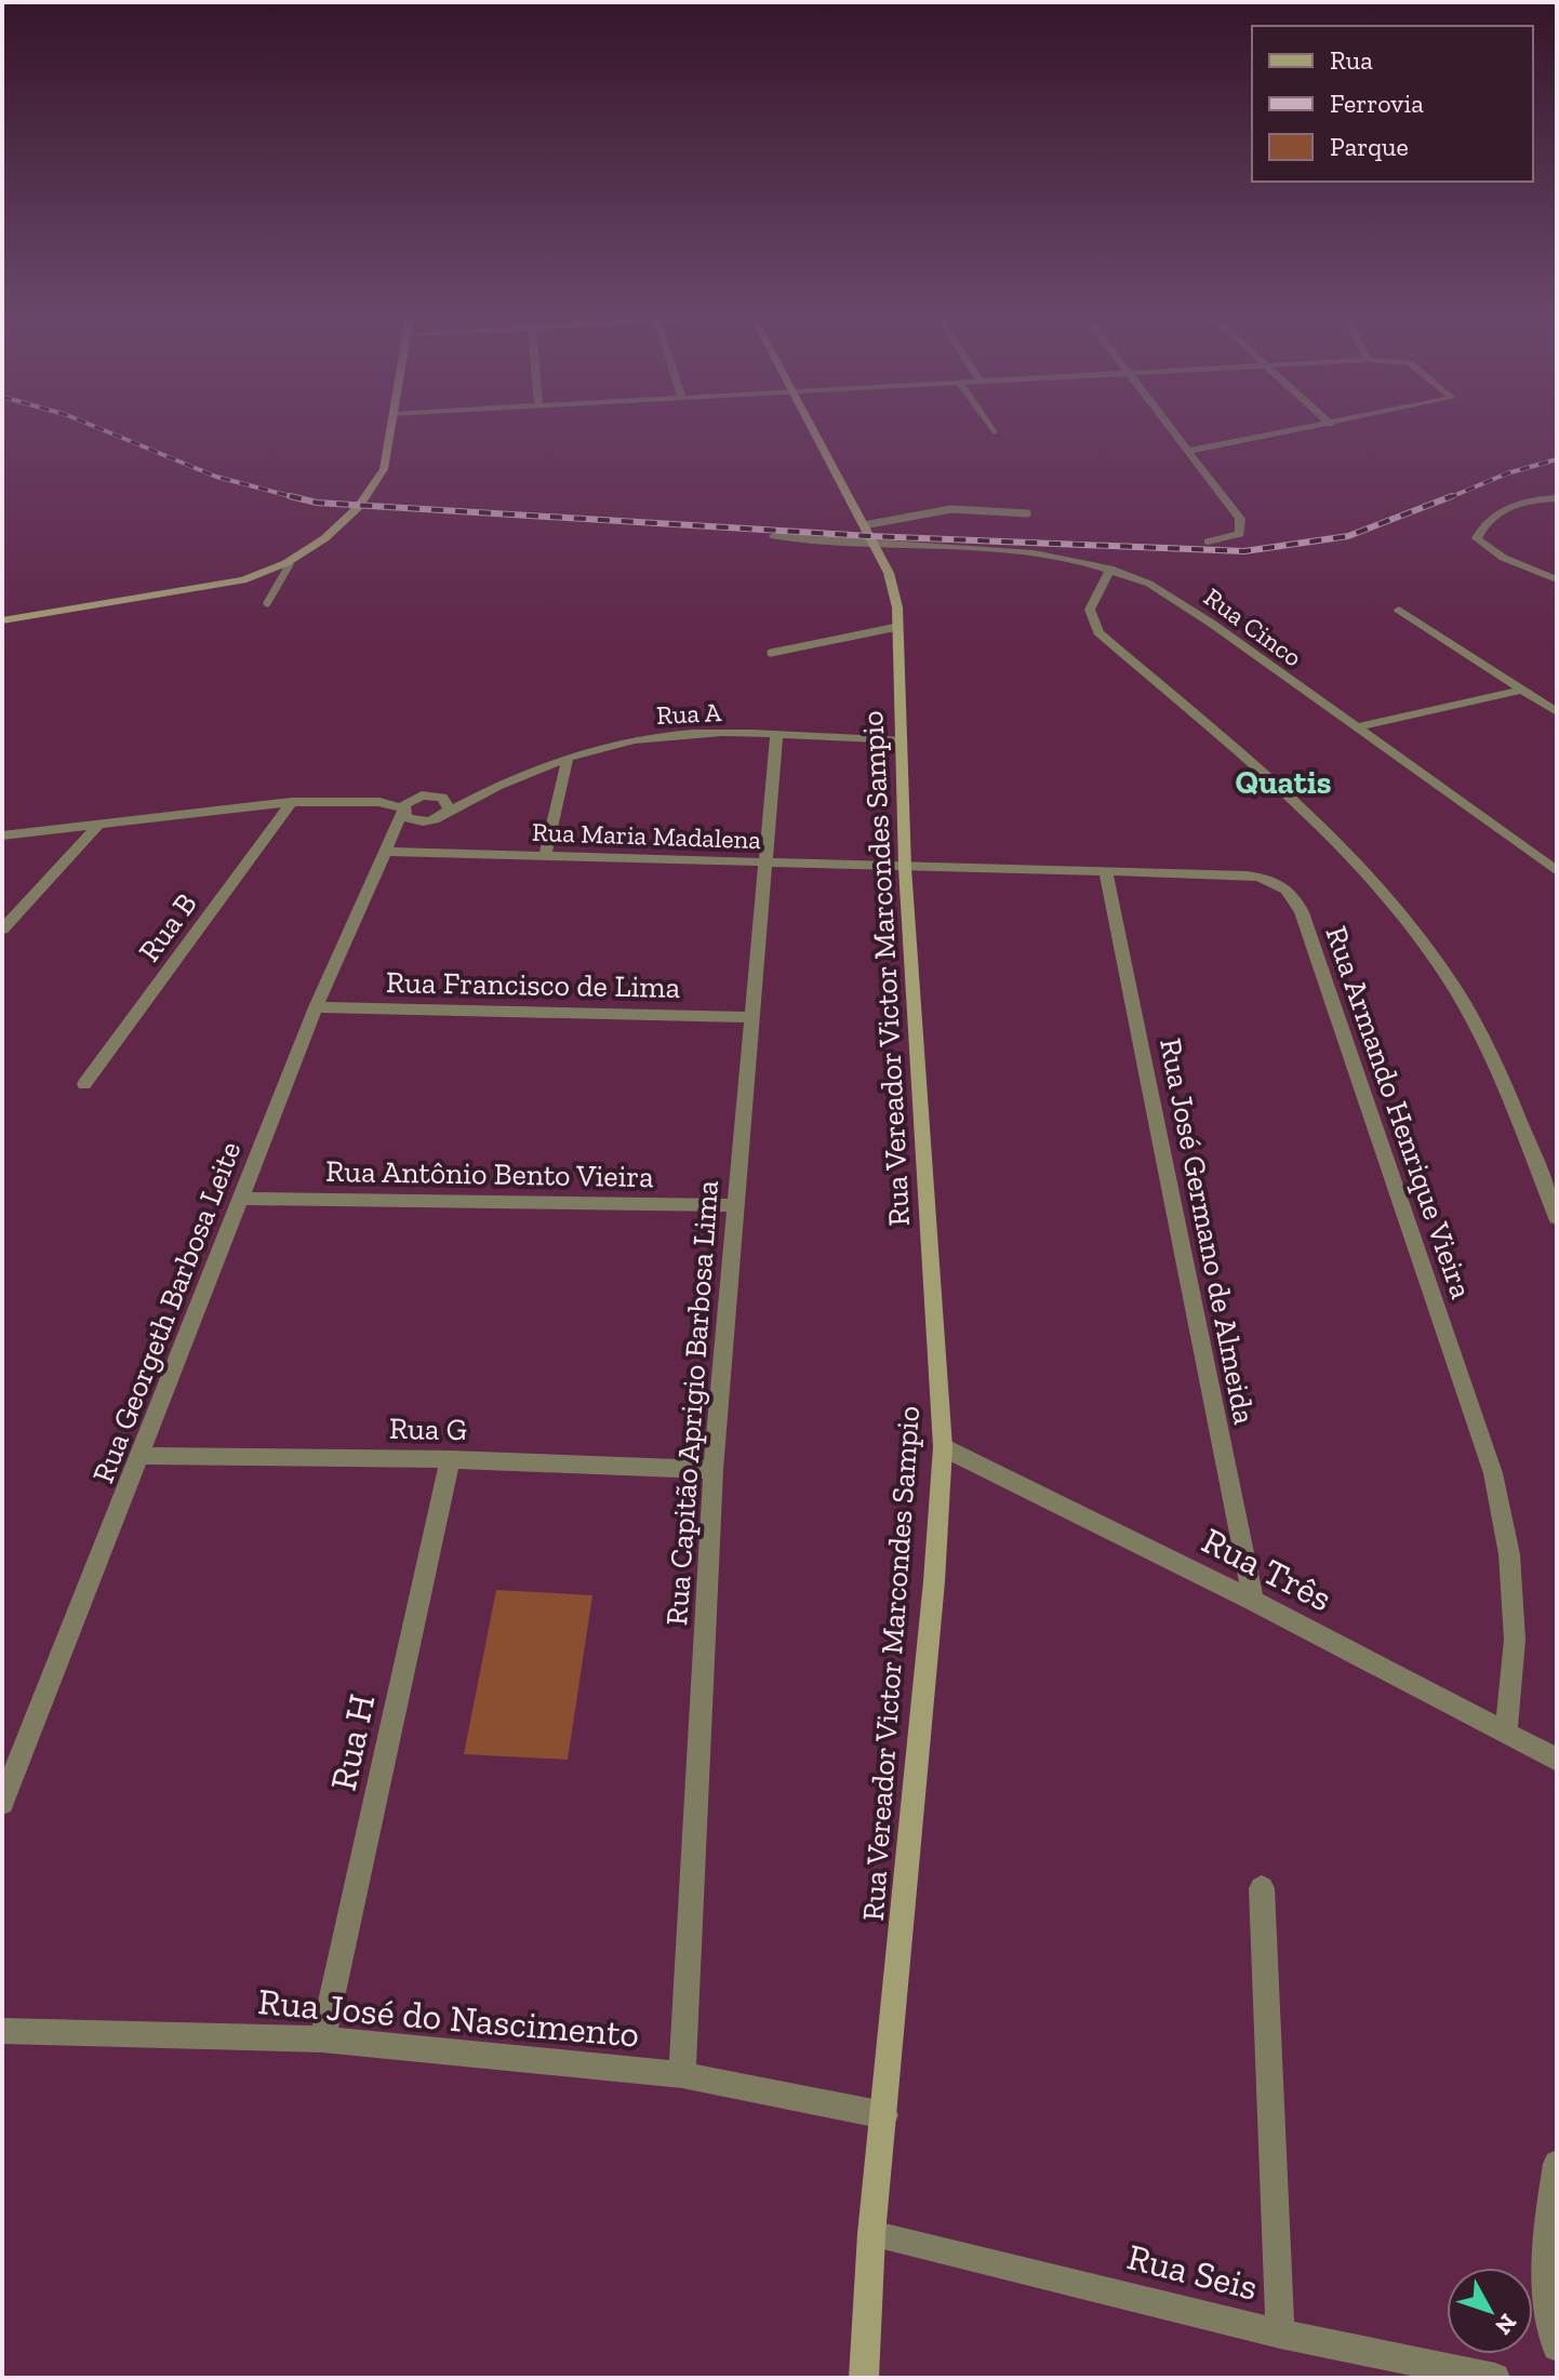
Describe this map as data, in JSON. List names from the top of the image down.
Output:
{
  "streets": {
    "street": [
      "Rua Cinco",
      "Rua A",
      "Rua Maria Madalena",
      "Rua B",
      "Rua Vereador Victor Marcondes Sampio",
      "Rua Francisco de Lima",
      "Rua Armando Henrique Vieira",
      "Rua Antônio Bento Vieira",
      "Rua José Germano de Almeida",
      "Rua Georgeth Barbosa Leite",
      "Rua Capitão Aprigio Barbosa Lima",
      "Rua G",
      "Rua Três",
      "Rua H",
      "Rua José do Nascimento",
      "Rua Seis"
    ]
  },
  "crossings": [
    ["Rua Cinco", "Rua Vereador Victor Marcondes Sampio"],
    ["Rua A", "Rua Vereador Victor Marcondes Sampio"],
    ["Rua A", "Rua Capitão Aprigio Barbosa Lima"],
    ["Rua Maria Madalena", "Rua Vereador Victor Marcondes Sampio"],
    ["Rua Maria Madalena", "Rua Armando Henrique Vieira"],
    ["Rua Maria Madalena", "Rua Georgeth Barbosa Leite"],
    ["Rua Maria Madalena", "Rua Capitão Aprigio Barbosa Lima"],
    ["Rua Vereador Victor Marcondes Sampio", "Rua Armando Henrique Vieira"],
    ["Rua Vereador Victor Marcondes Sampio", "Rua Três"],
    ["Rua Vereador Victor Marcondes Sampio", "Rua José do Nascimento"],
    ["Rua Vereador Victor Marcondes Sampio", "Rua Seis"],
    ["Rua Francisco de Lima", "Rua Georgeth Barbosa Leite"],
    ["Rua Francisco de Lima", "Rua Capitão Aprigio Barbosa Lima"],
    ["Rua Armando Henrique Vieira", "Rua José Germano de Almeida"],
    ["Rua Armando Henrique Vieira", "Rua Três"],
    ["Rua Antônio Bento Vieira", "Rua Georgeth Barbosa Leite"],
    ["Rua Antônio Bento Vieira", "Rua Capitão Aprigio Barbosa Lima"],
    ["Rua José Germano de Almeida", "Rua Três"],
    ["Rua Georgeth Barbosa Leite", "Rua G"],
    ["Rua Capitão Aprigio Barbosa Lima", "Rua G"],
    ["Rua Capitão Aprigio Barbosa Lima", "Rua José do Nascimento"],
    ["Rua G", "Rua H"],
    ["Rua H", "Rua José do Nascimento"]
  ],
  "districts": ["Quatis"],
  "legend": ["Rua", "Ferrovia", "Parque"],
  "north": "bottom right"
}
